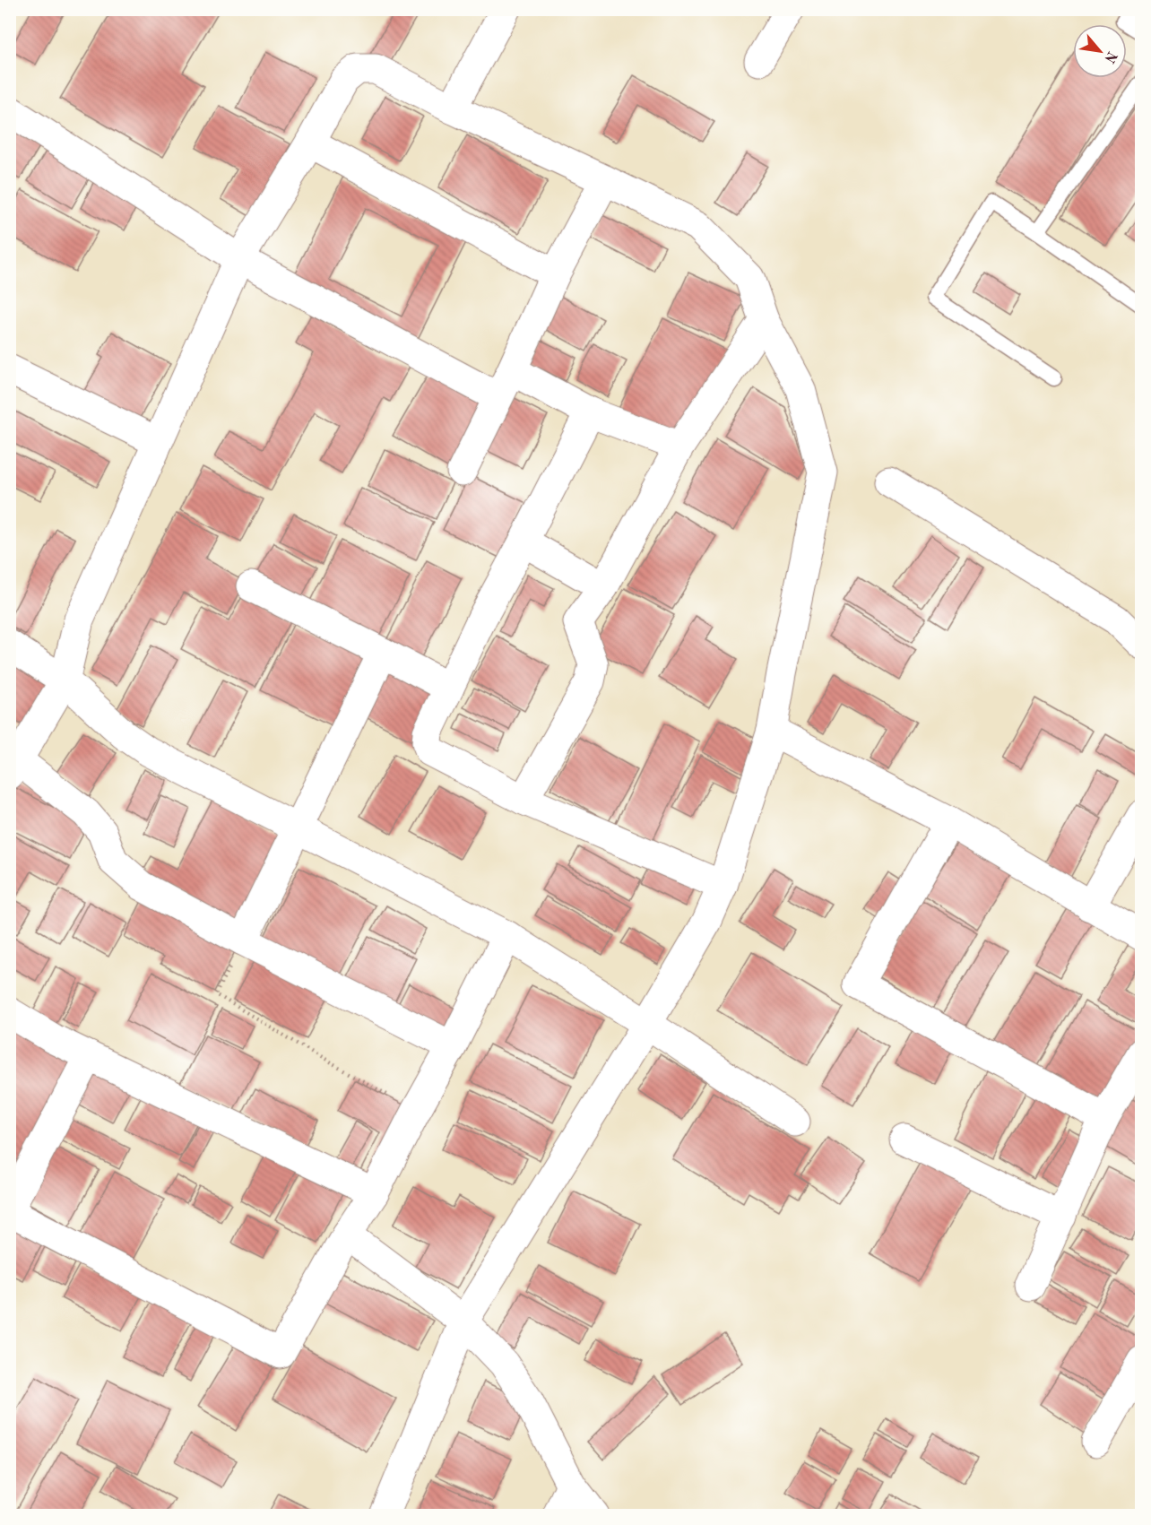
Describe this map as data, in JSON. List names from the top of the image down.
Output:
{
  "north": "bottom right"
}
